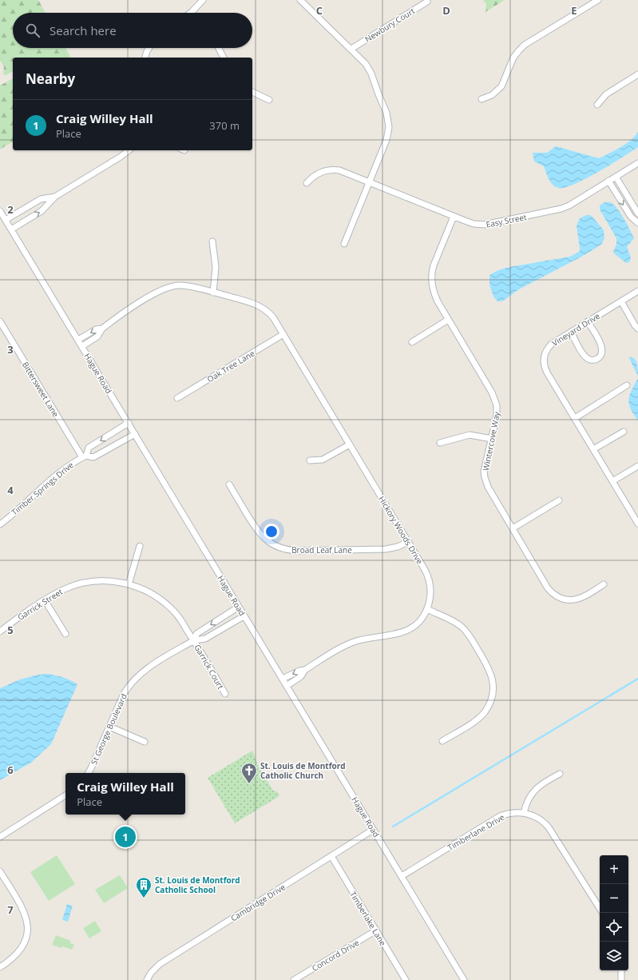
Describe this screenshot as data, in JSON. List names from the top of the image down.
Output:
{
  "streets": {
    "street": [
      "Newbury Court",
      "Easy Street",
      "Vineyard Drive",
      "Oak Tree Lane",
      "Hague Road",
      "Bittersweet Lane",
      "Wintercove Way",
      "Timber Springs Drive",
      "Hickory Woods Drive",
      "Broad Leaf Lane",
      "Garrick Street",
      "Garrick Court",
      "St George Boulevard",
      "Timberlane Drive",
      "Cambridge Drive",
      "Timberlake Lane",
      "Concord Drive"
    ]
  },
  "crossings": [
    ["Easy Street", "Wintercove Way"],
    ["Oak Tree Lane", "Hickory Woods Drive"],
    ["Hague Road", "Timber Springs Drive"],
    ["Hague Road", "Hickory Woods Drive"],
    ["Hague Road", "St George Boulevard"],
    ["Hague Road", "Timberlane Drive"],
    ["Hague Road", "Cambridge Drive"],
    ["Bittersweet Lane", "Timber Springs Drive"],
    ["Hickory Woods Drive", "Broad Leaf Lane"],
    ["Garrick Street", "Garrick Court"],
    ["Garrick Street", "St George Boulevard"],
    ["Garrick Court", "St George Boulevard"],
    ["Cambridge Drive", "Timberlake Lane"],
    ["Timberlake Lane", "Concord Drive"]
  ],
  "places": {
    "church": ["St. Louis de Montford Catholic Church"],
    "building": ["St. Louis de Montford Catholic School"]
  },
  "page": {
    "search": "Search here",
    "heading": "Nearby",
    "list": [
      {
        "mark": "1",
        "name": "Craig Willey Hall",
        "note": "Place",
        "value": "370 m"
      }
    ],
    "popup": ["Craig Willey Hall", "Place"],
    "pins": "1",
    "map_buttons": ["+", "−"]
  },
  "grid": {
    "columns": ["C", "D", "E"],
    "rows": [
      "2",
      "3",
      "4",
      "5",
      "6",
      "7"
    ]
  }
}
